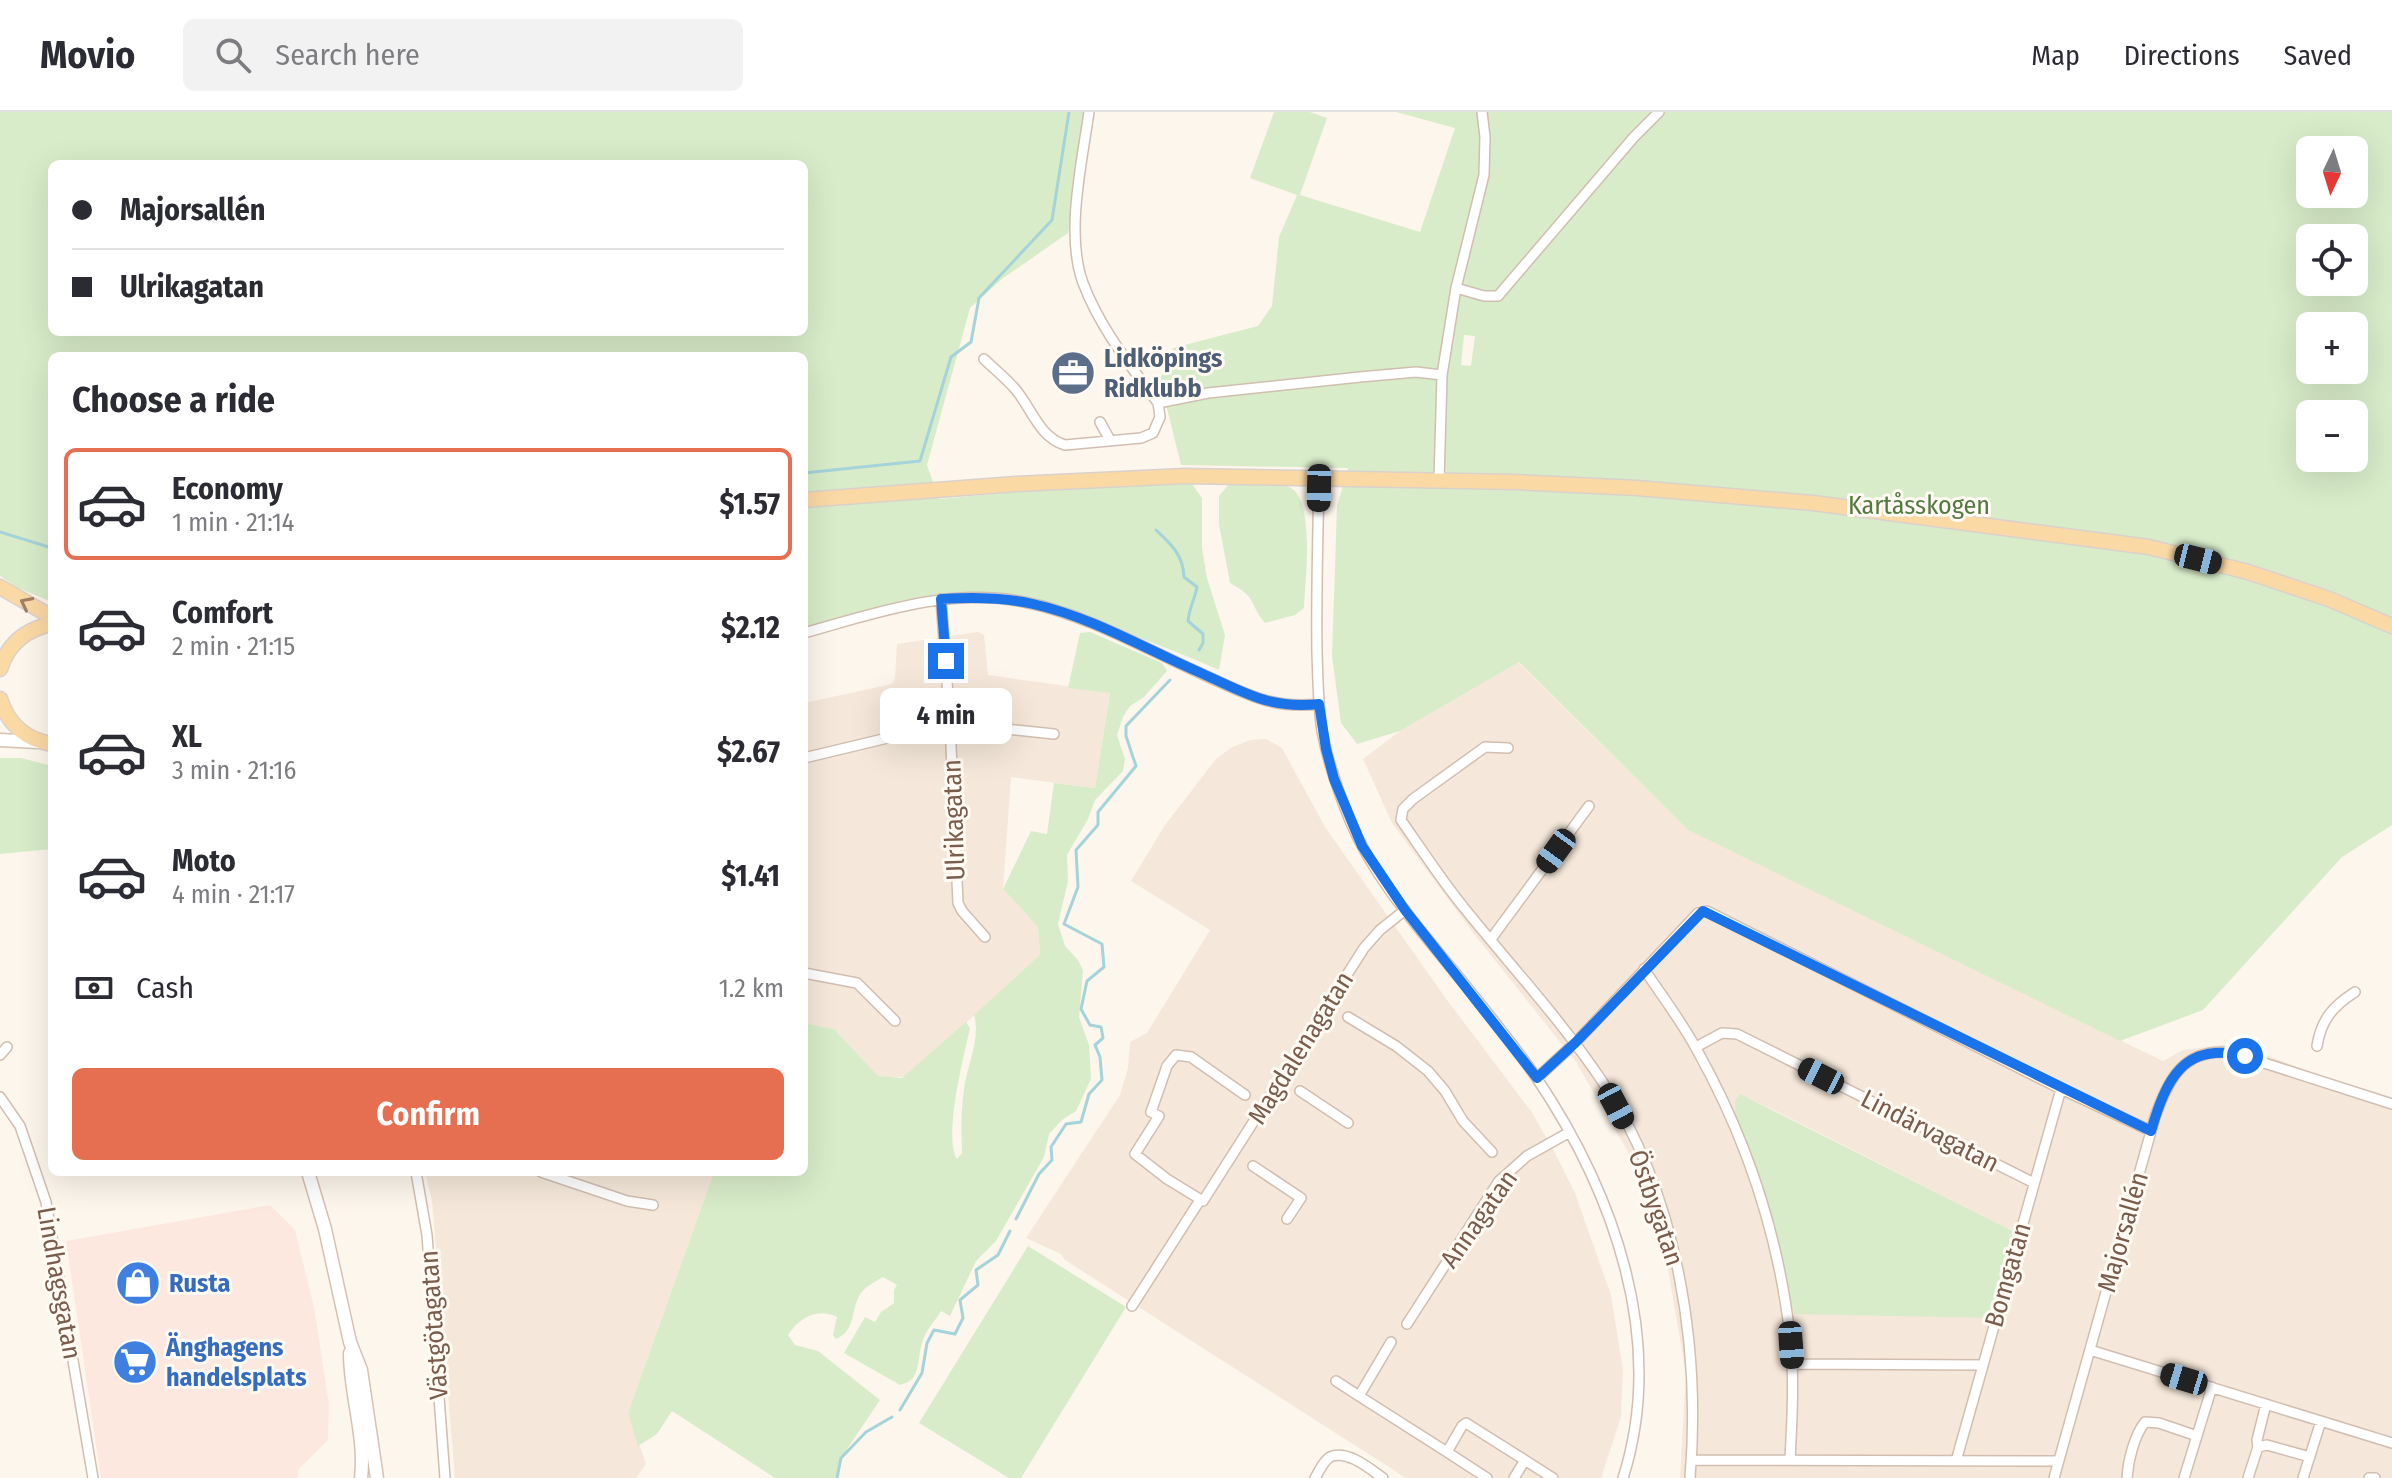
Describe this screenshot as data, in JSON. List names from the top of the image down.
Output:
{
  "streets": {
    "street": [
      "Ulrikagatan",
      "Magdalenagatan",
      "Lindärvagatan",
      "Östbygatan",
      "Annagatan",
      "Majorsallén",
      "Bomgatan",
      "Lindhagsgatan",
      "Västgötagatan"
    ]
  },
  "crossings": [
    ["Lindärvagatan", "Bomgatan"]
  ],
  "parks": ["Kartåsskogen"],
  "places": {
    "office": ["Lidköpings Ridklubb"],
    "shop": ["Rusta"],
    "supermarket": ["Änghagens handelsplats"]
  },
  "north": "bottom",
  "page": {
    "header": "Movio",
    "search": "Search here",
    "nav": ["Map", "Directions", "Saved"],
    "map_buttons": ["+", "−"],
    "banner": ["Majorsallén", "Ulrikagatan"],
    "heading": "Choose a ride",
    "list": [
      {
        "name": "Economy",
        "note": "1 min · 21:14",
        "value": "$1.57"
      },
      {
        "name": "Comfort",
        "note": "2 min · 21:15",
        "value": "$2.12"
      },
      {
        "name": "XL",
        "note": "3 min · 21:16",
        "value": "$2.67"
      },
      {
        "name": "Moto",
        "note": "4 min · 21:17",
        "value": "$1.41"
      }
    ],
    "bubble": "4 min",
    "pay": ["Cash", "1.2 km"],
    "buttons": "Confirm"
  }
}
